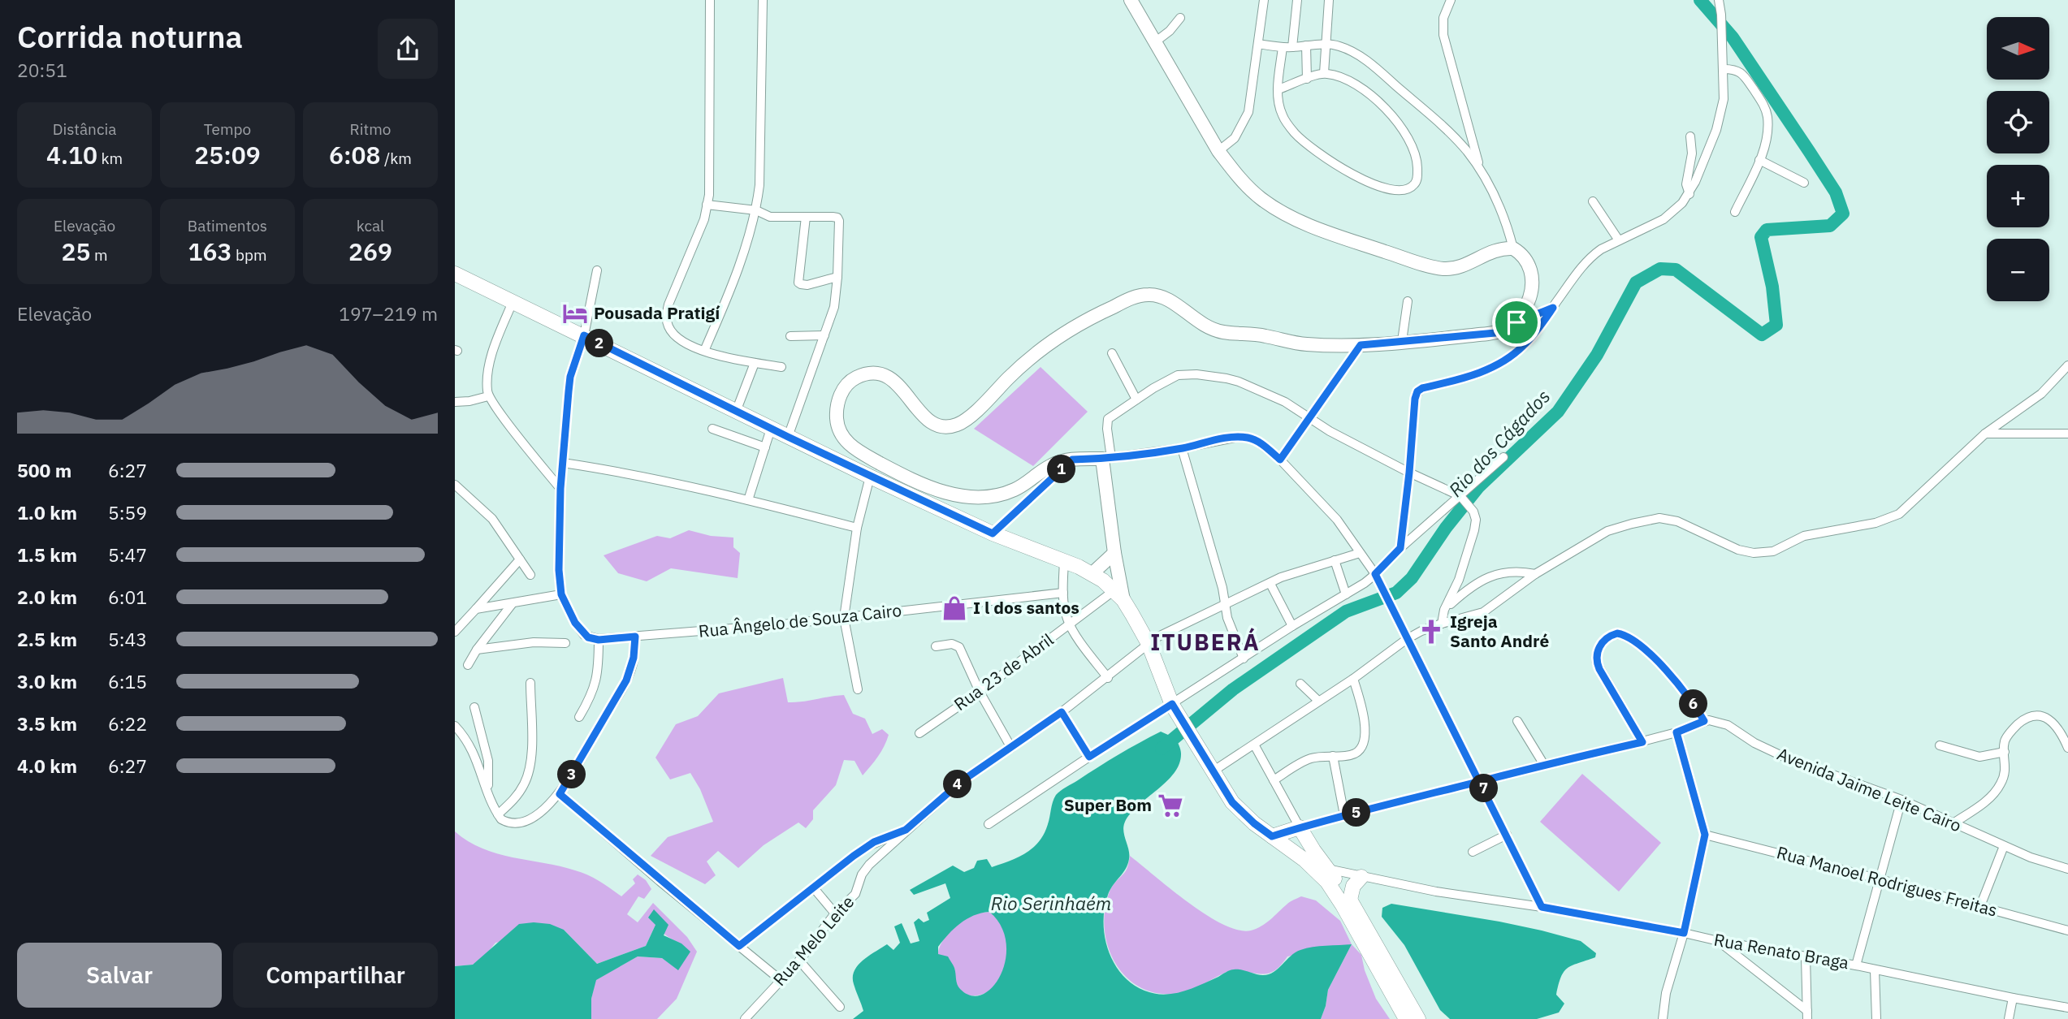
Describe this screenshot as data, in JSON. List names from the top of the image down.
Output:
{
  "streets": {
    "street": [
      "Rua Ângelo de Souza Cairo",
      "Rua 23 de Abril",
      "Avenida Jaime Leite Cairo",
      "Rua Manoel Rodrigues Freitas",
      "Rua Melo Leite",
      "Rua Renato Braga"
    ]
  },
  "districts": ["ITUBERÁ"],
  "water": ["Rio dos Cágados", "Rio Serinhaém"],
  "places": {
    "hotel": ["Pousada Pratigí"],
    "shop": ["I l dos santos"],
    "church": ["Igreja Santo André"],
    "supermarket": ["Super Bom"]
  },
  "north": "right",
  "page": {
    "heading": ["Corrida noturna", "20:51"],
    "map_buttons": ["+", "−"],
    "stats": [
      ["Distância", "4.10 km"],
      ["Tempo", "25:09"],
      ["Ritmo", "6:08 /km"],
      ["Elevação", "25 m"],
      ["Batimentos", "163 bpm"],
      ["kcal", "269"]
    ],
    "chart": ["Elevação", "197–219 m"],
    "pins": [
      "2",
      "1",
      "6",
      "3",
      "4",
      "7",
      "5"
    ],
    "list": [
      {
        "name": "500 m",
        "note": "6:27"
      },
      {
        "name": "1.0 km",
        "note": "5:59"
      },
      {
        "name": "1.5 km",
        "note": "5:47"
      },
      {
        "name": "2.0 km",
        "note": "6:01"
      },
      {
        "name": "2.5 km",
        "note": "5:43"
      },
      {
        "name": "3.0 km",
        "note": "6:15"
      },
      {
        "name": "3.5 km",
        "note": "6:22"
      },
      {
        "name": "4.0 km",
        "note": "6:27"
      }
    ],
    "buttons": ["Salvar", "Compartilhar"]
  }
}
